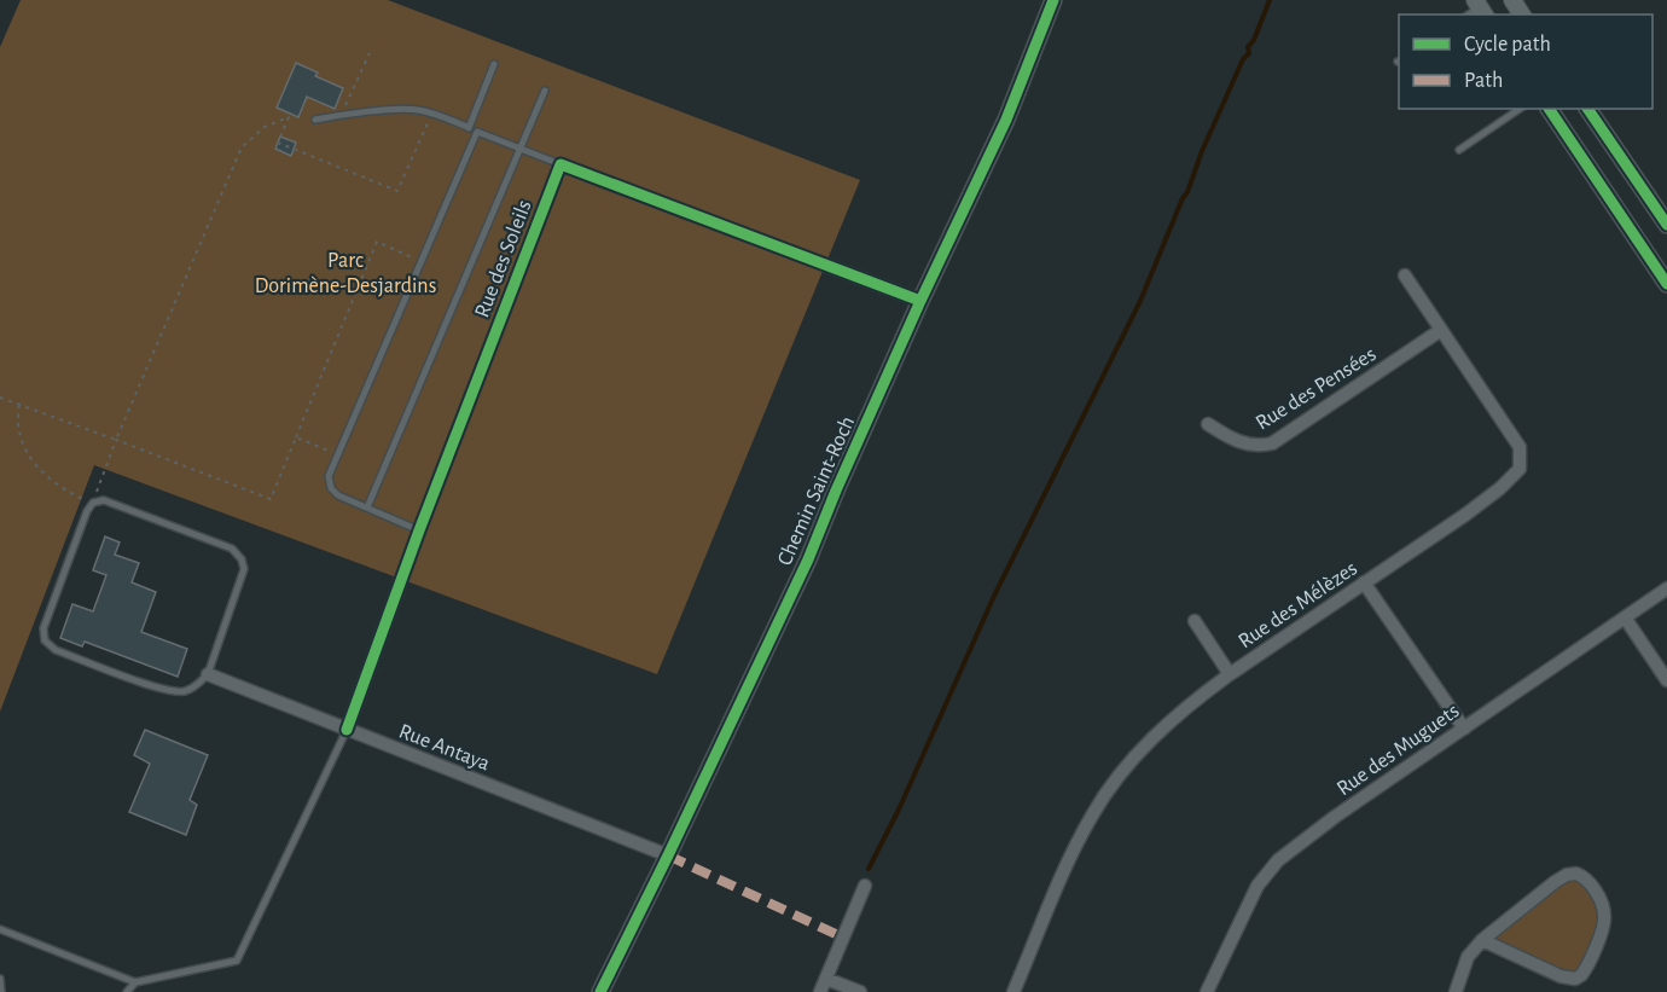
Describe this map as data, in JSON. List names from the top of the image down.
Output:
{
  "streets": {
    "main road": ["Chemin Saint-Roch"],
    "street": [
      "Rue des Soleils",
      "Rue des Pensées",
      "Rue des Mélèzes",
      "Rue Antaya",
      "Rue des Muguets"
    ]
  },
  "crossings": [
    ["Rue des Soleils", "Rue Antaya"],
    ["Rue des Pensées", "Rue des Mélèzes"],
    ["Chemin Saint-Roch", "Rue Antaya"]
  ],
  "parks": ["Parc Dorimène-Desjardins"],
  "legend": ["Cycle path", "Path"]
}
